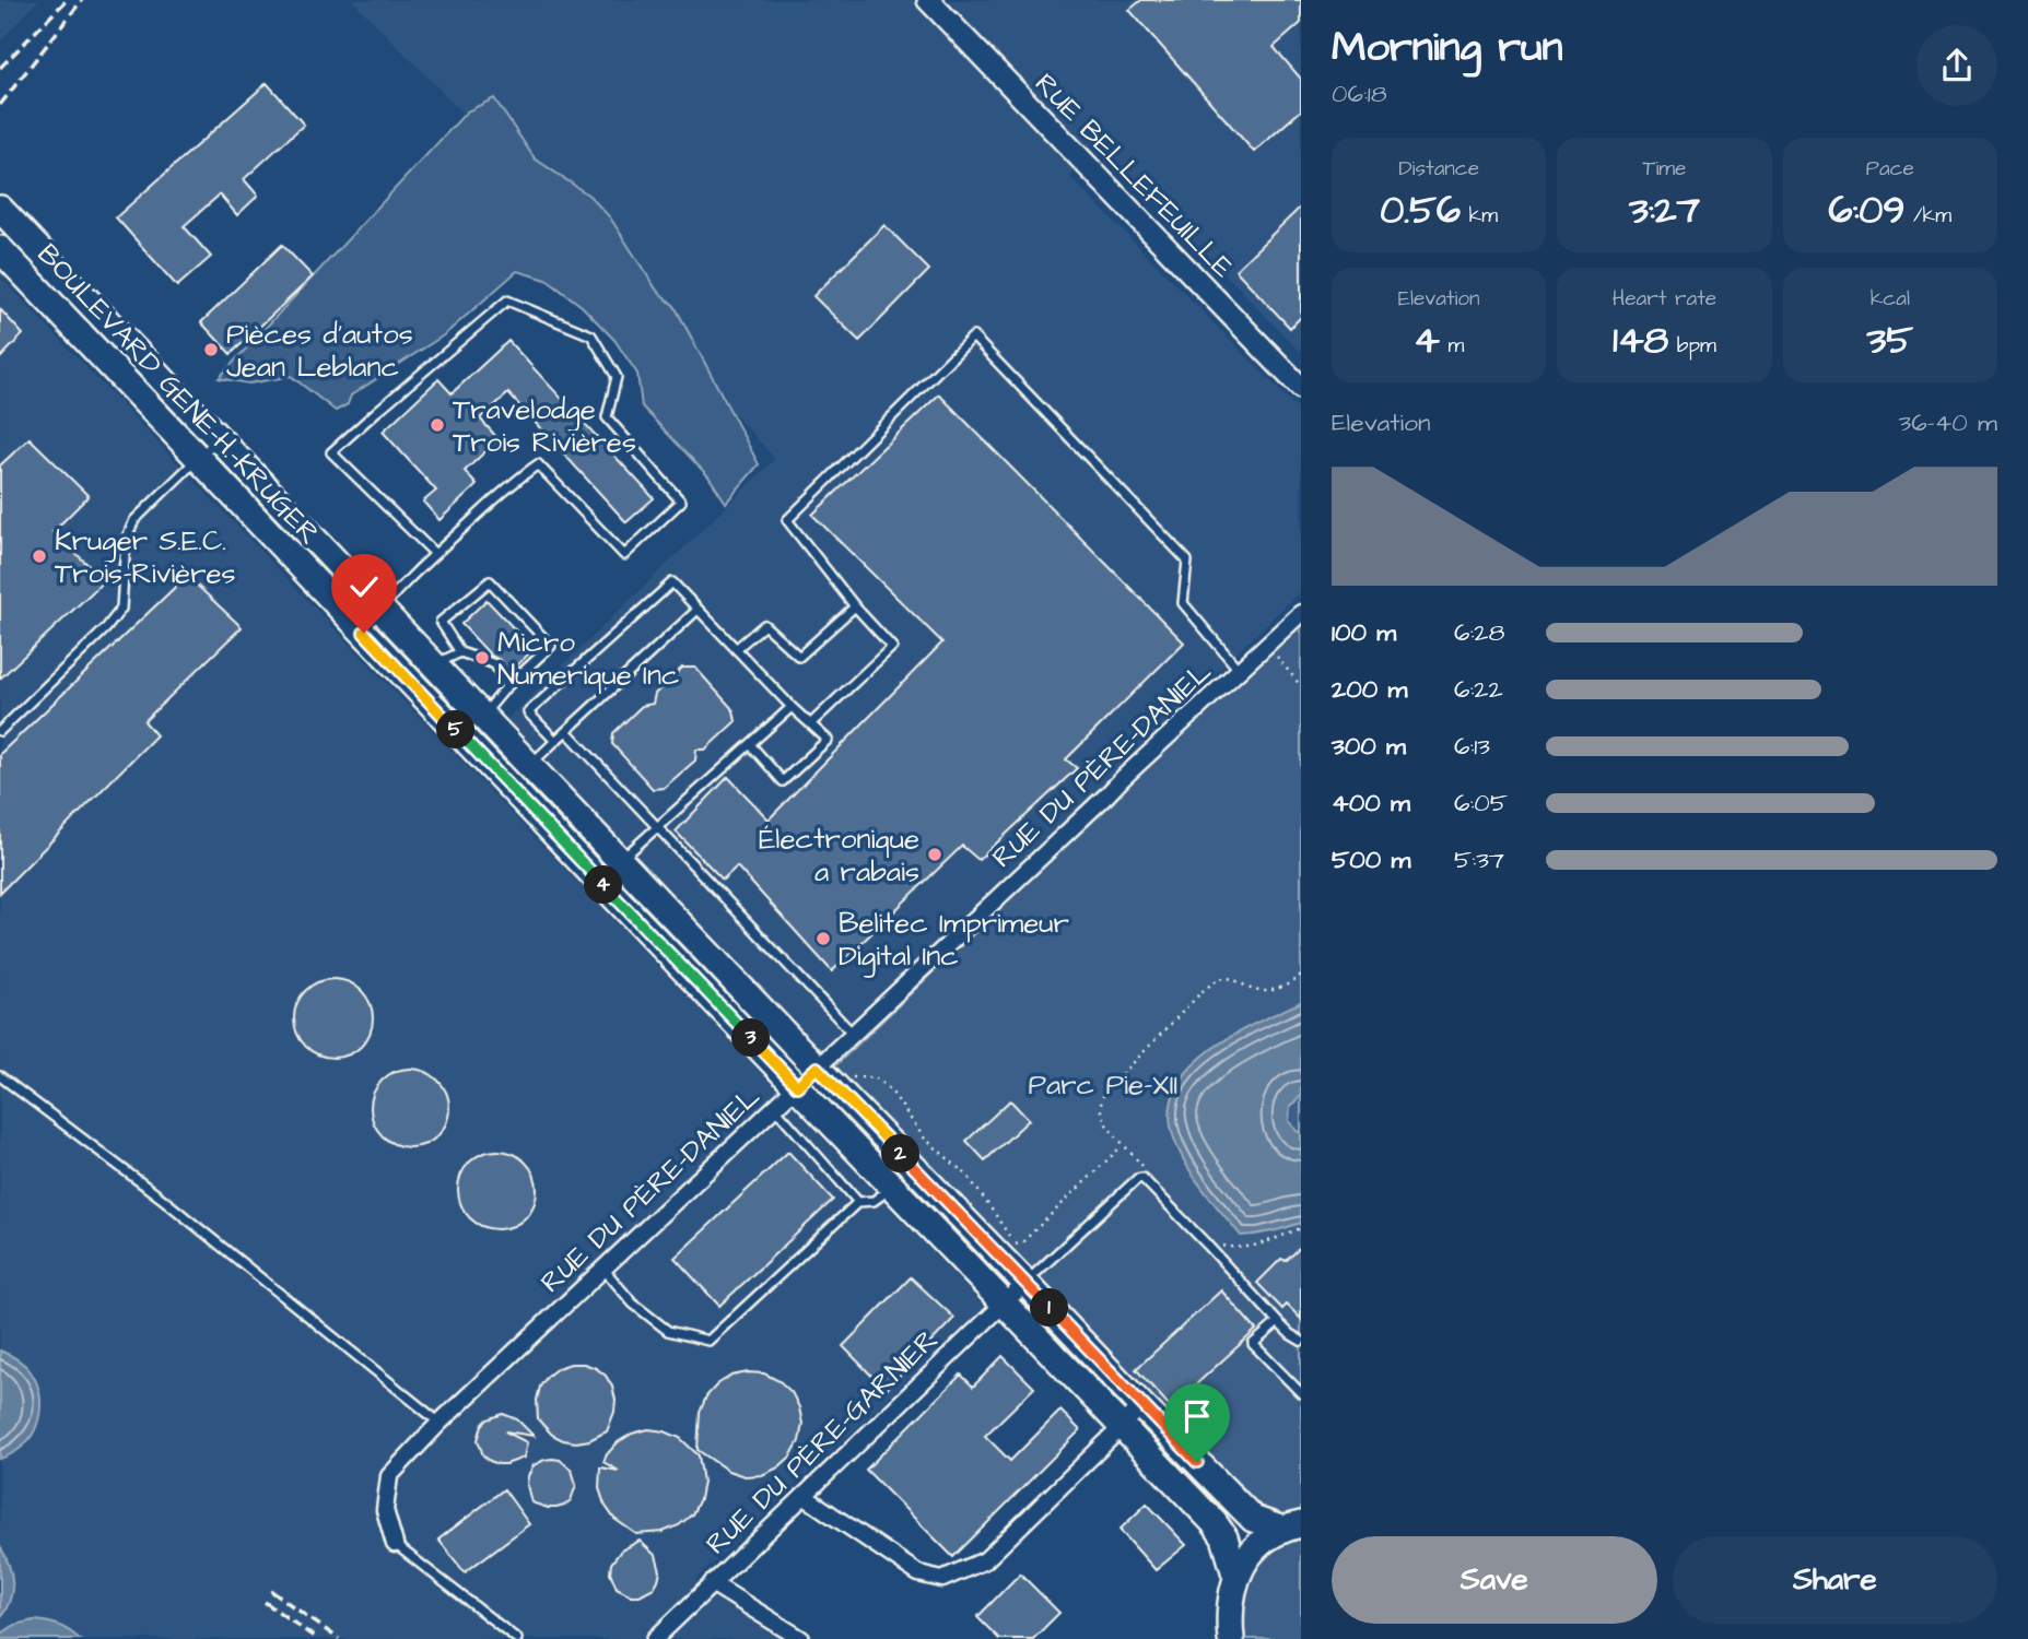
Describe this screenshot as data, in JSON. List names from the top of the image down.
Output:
{
  "streets": {
    "main road": ["BOULEVARD GENE-H.-KRUGER"],
    "street": ["RUE BELLEFEUILLE", "RUE DU PÈRE-DANIEL", "RUE DU PÈRE-GARNIER"]
  },
  "crossings": [
    ["BOULEVARD GENE-H.-KRUGER", "RUE DU PÈRE-DANIEL"],
    ["BOULEVARD GENE-H.-KRUGER", "RUE DU PÈRE-GARNIER"]
  ],
  "parks": ["Parc Pie-XII"],
  "places": [
    "Pièces d'autos Jean Leblanc",
    "Travelodge Trois Rivières",
    "Kruger S.E.C. Trois-Rivières",
    "Micro Numerique Inc",
    "Électronique a rabais",
    "Belitec Imprimeur Digital Inc"
  ],
  "page": {
    "heading": ["Morning run", "06:18"],
    "stats": [
      ["Distance", "0.56 km"],
      ["Time", "3:27"],
      ["Pace", "6:09 /km"],
      ["Elevation", "4 m"],
      ["Heart rate", "148 bpm"],
      ["kcal", "35"]
    ],
    "chart": ["Elevation", "36–40 m"],
    "list": [
      {
        "name": "100 m",
        "note": "6:28"
      },
      {
        "name": "200 m",
        "note": "6:22"
      },
      {
        "name": "300 m",
        "note": "6:13"
      },
      {
        "name": "400 m",
        "note": "6:05"
      },
      {
        "name": "500 m",
        "note": "5:37"
      }
    ],
    "pins": [
      "5",
      "4",
      "3",
      "2",
      "1"
    ],
    "buttons": ["Save", "Share"]
  }
}
